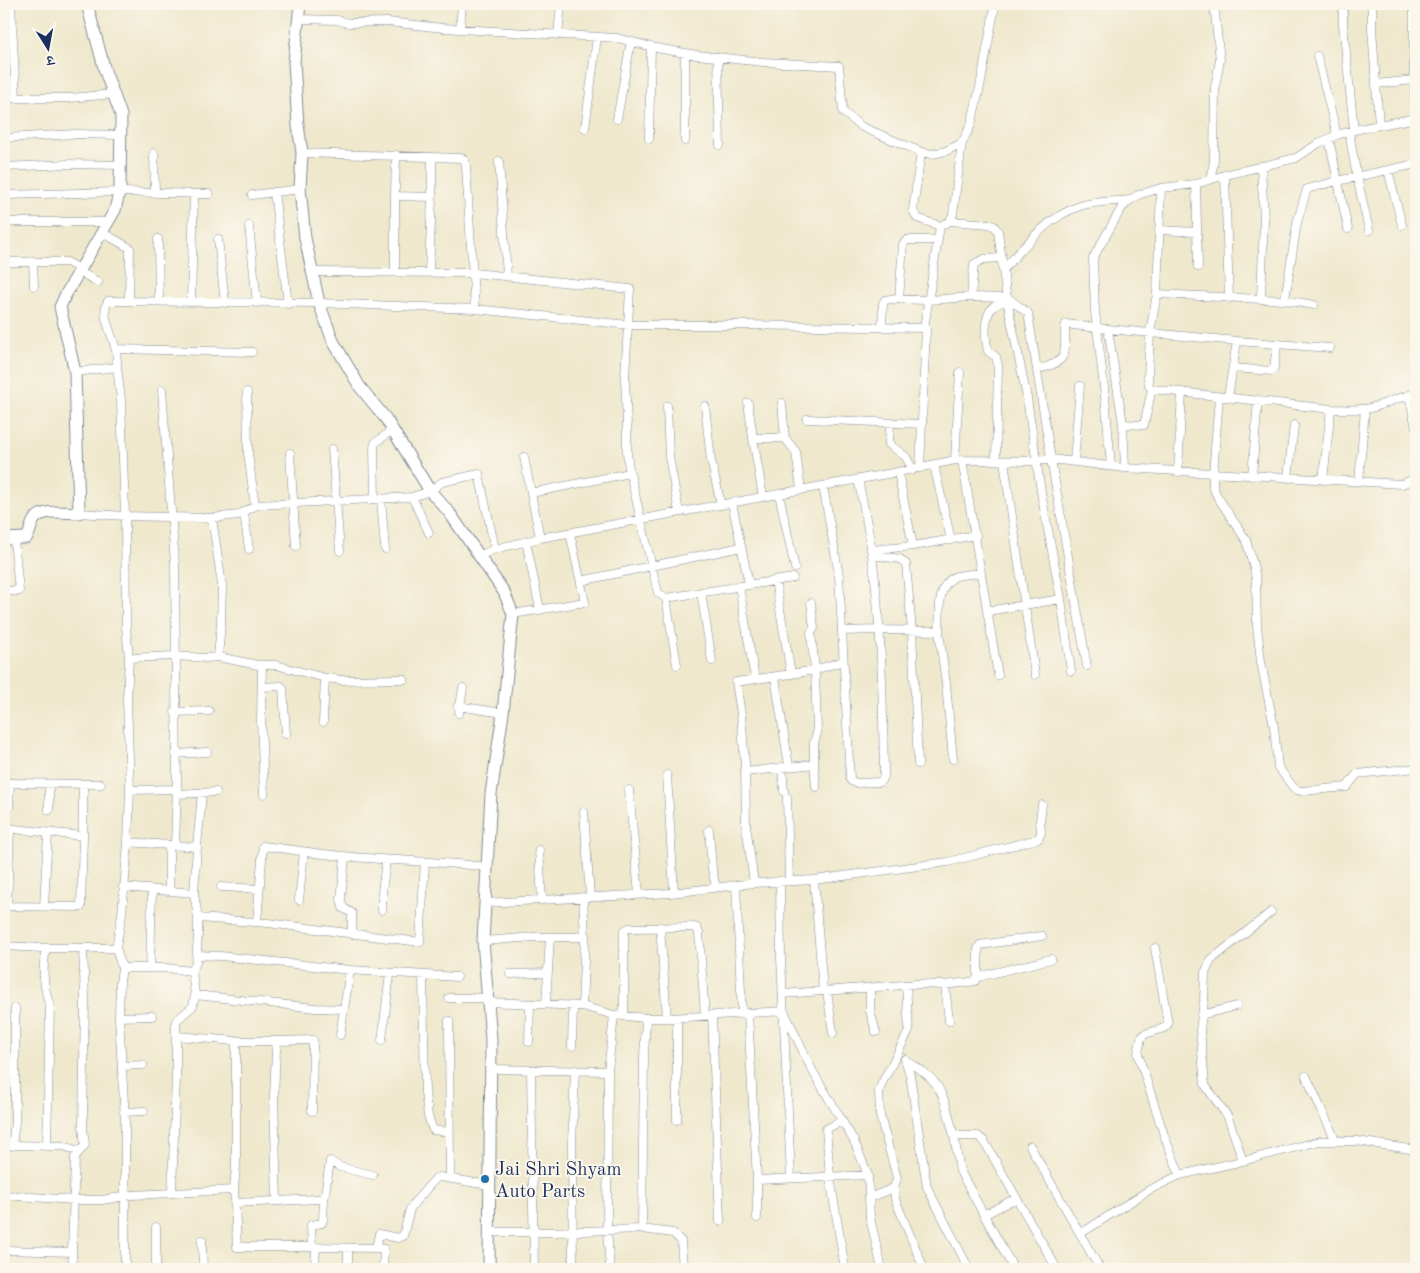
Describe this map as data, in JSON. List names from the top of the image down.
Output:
{
  "places": ["Jai Shri Shyam Auto Parts"],
  "north": "bottom"
}
